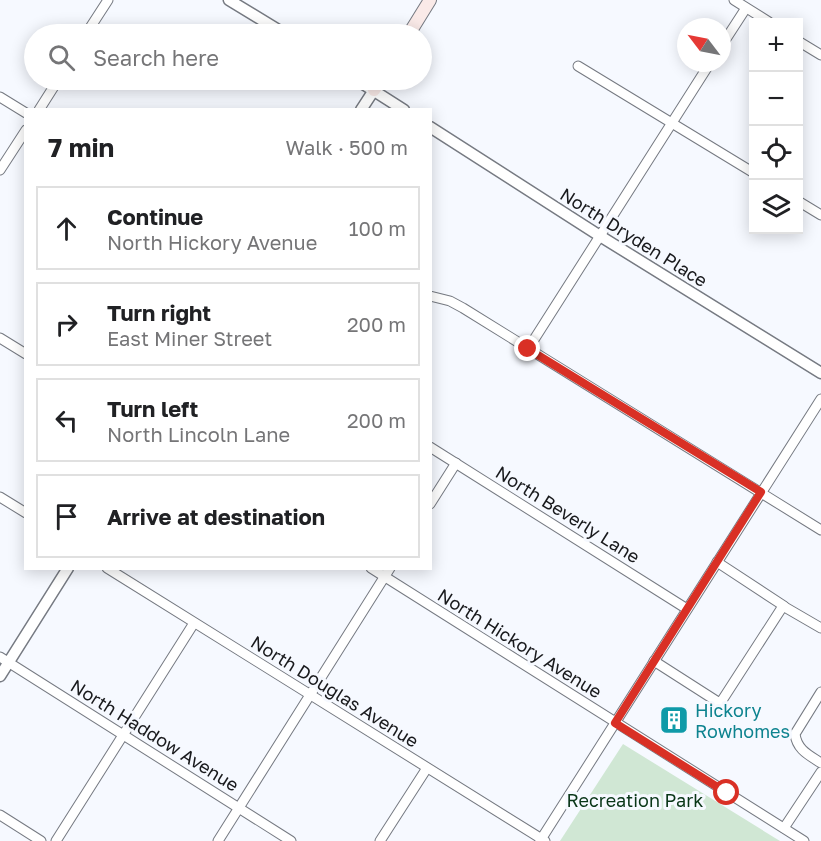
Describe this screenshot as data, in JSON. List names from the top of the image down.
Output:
{
  "streets": {
    "street": [
      "North Dryden Place",
      "North Beverly Lane",
      "North Hickory Avenue",
      "North Douglas Avenue",
      "North Haddow Avenue"
    ]
  },
  "parks": ["Recreation Park"],
  "places": {
    "building": ["Hickory Rowhomes"]
  },
  "north": "top left",
  "page": {
    "map_buttons": ["+", "−"],
    "search": "Search here",
    "heading": ["7 min", "Walk · 500 m"],
    "list": [
      ["Continue", "North Hickory Avenue", "100 m"],
      ["Turn right", "East Miner Street", "200 m"],
      ["Turn left", "North Lincoln Lane", "200 m"],
      "Arrive at destination"
    ]
  }
}
